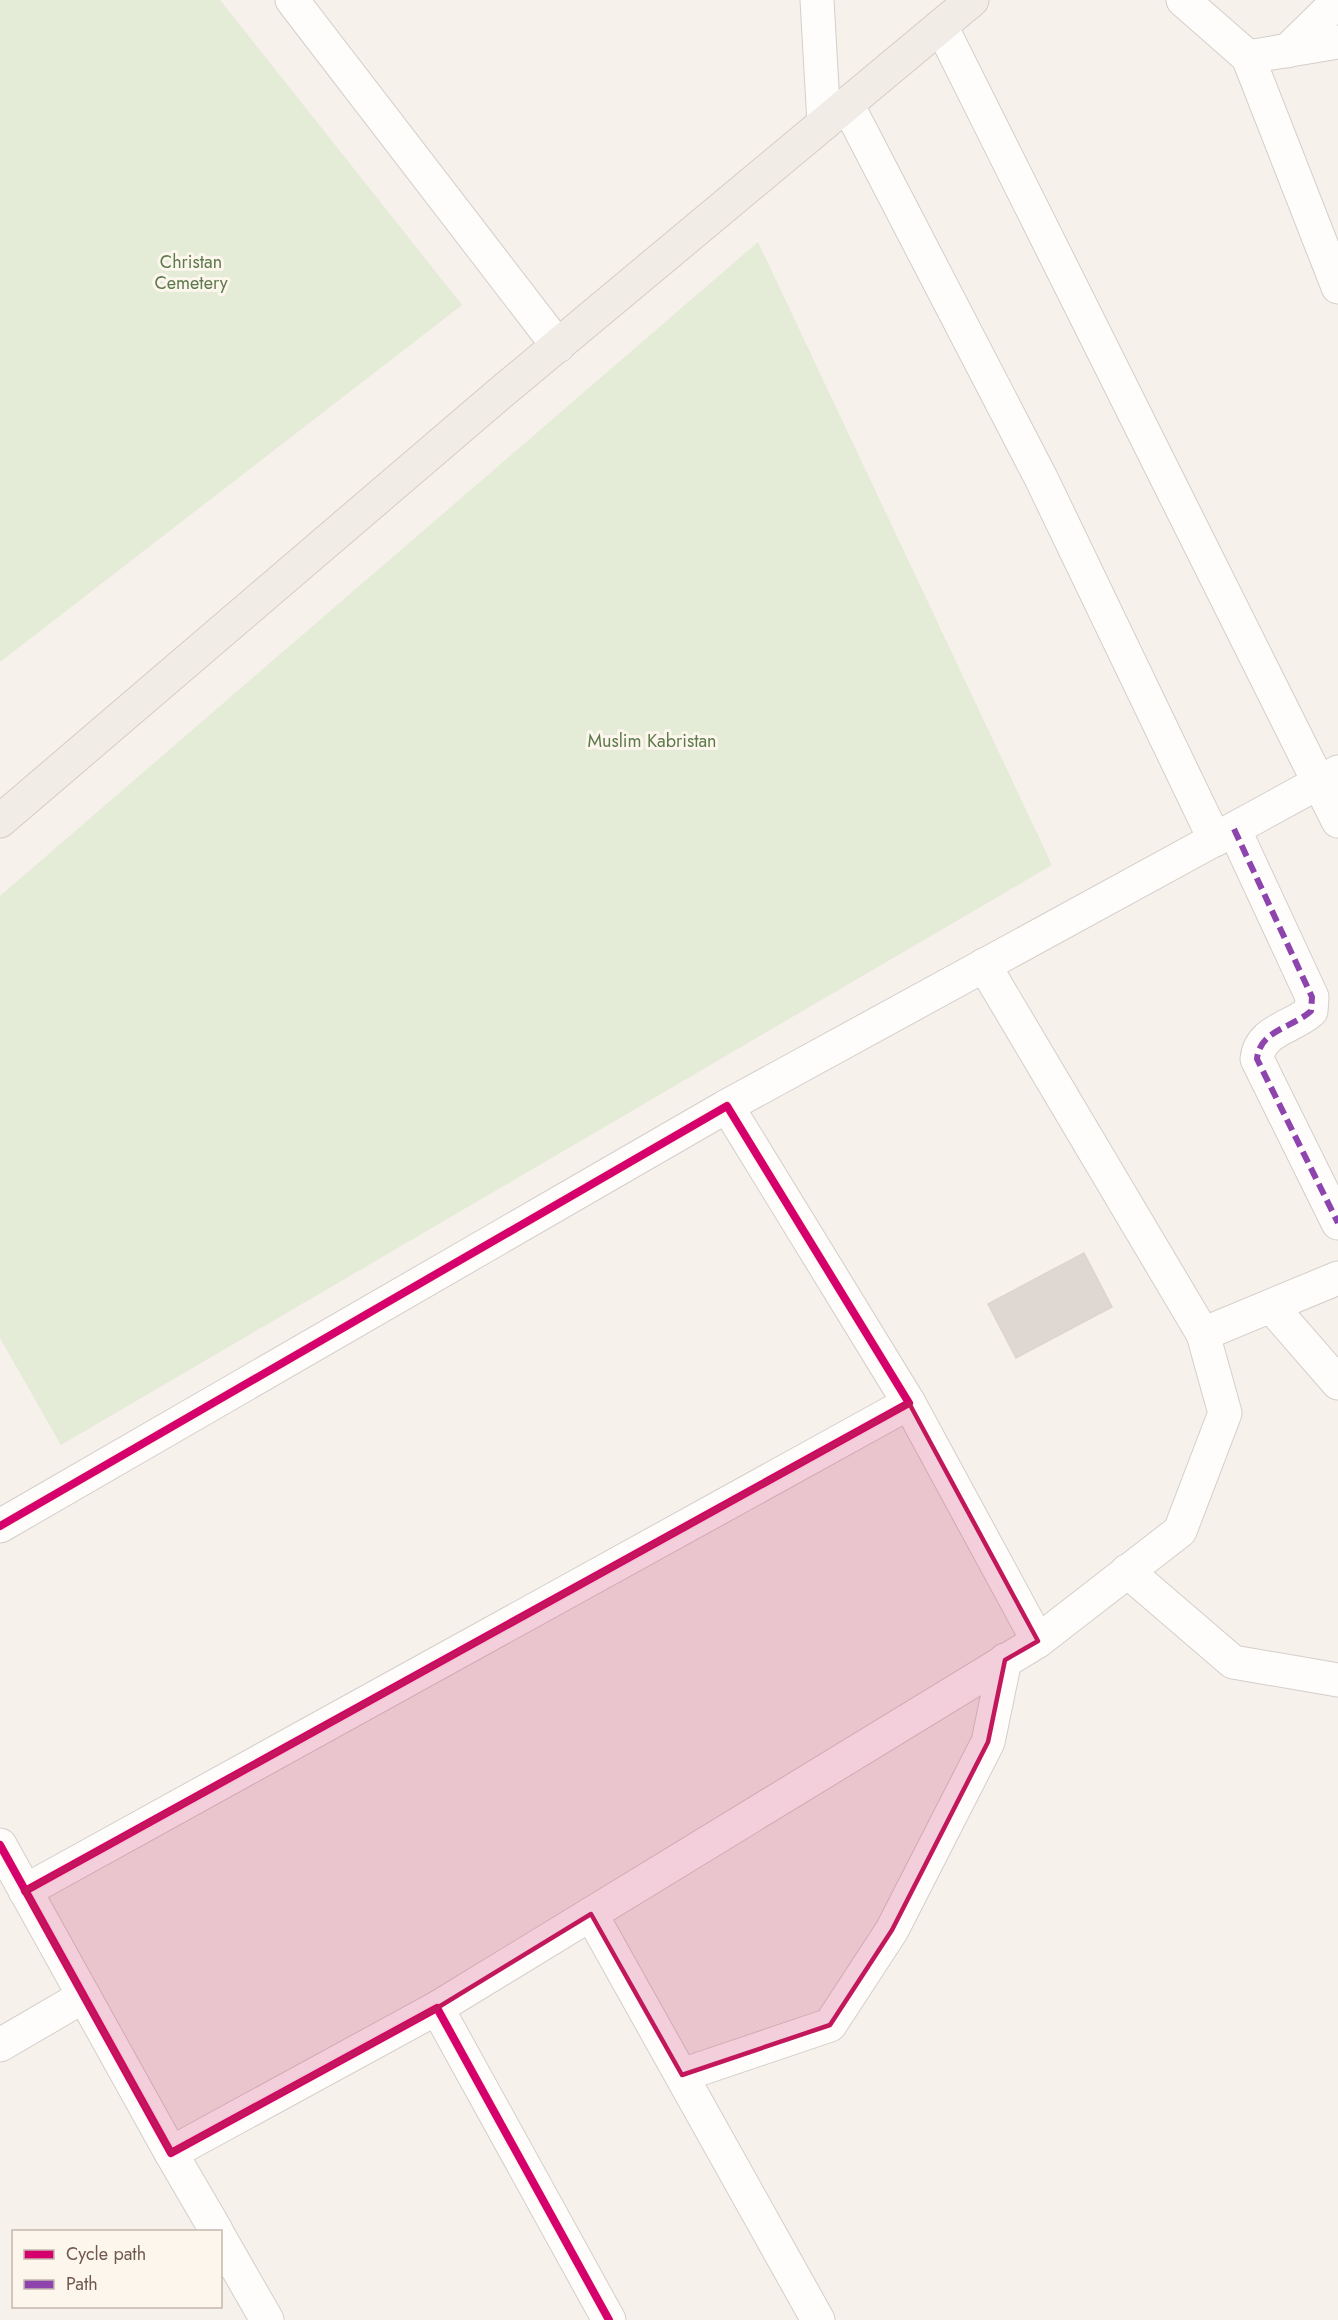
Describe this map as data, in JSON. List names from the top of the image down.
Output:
{
  "parks": ["Christan Cemetery", "Muslim Kabristan"],
  "legend": ["Cycle path", "Path"]
}
